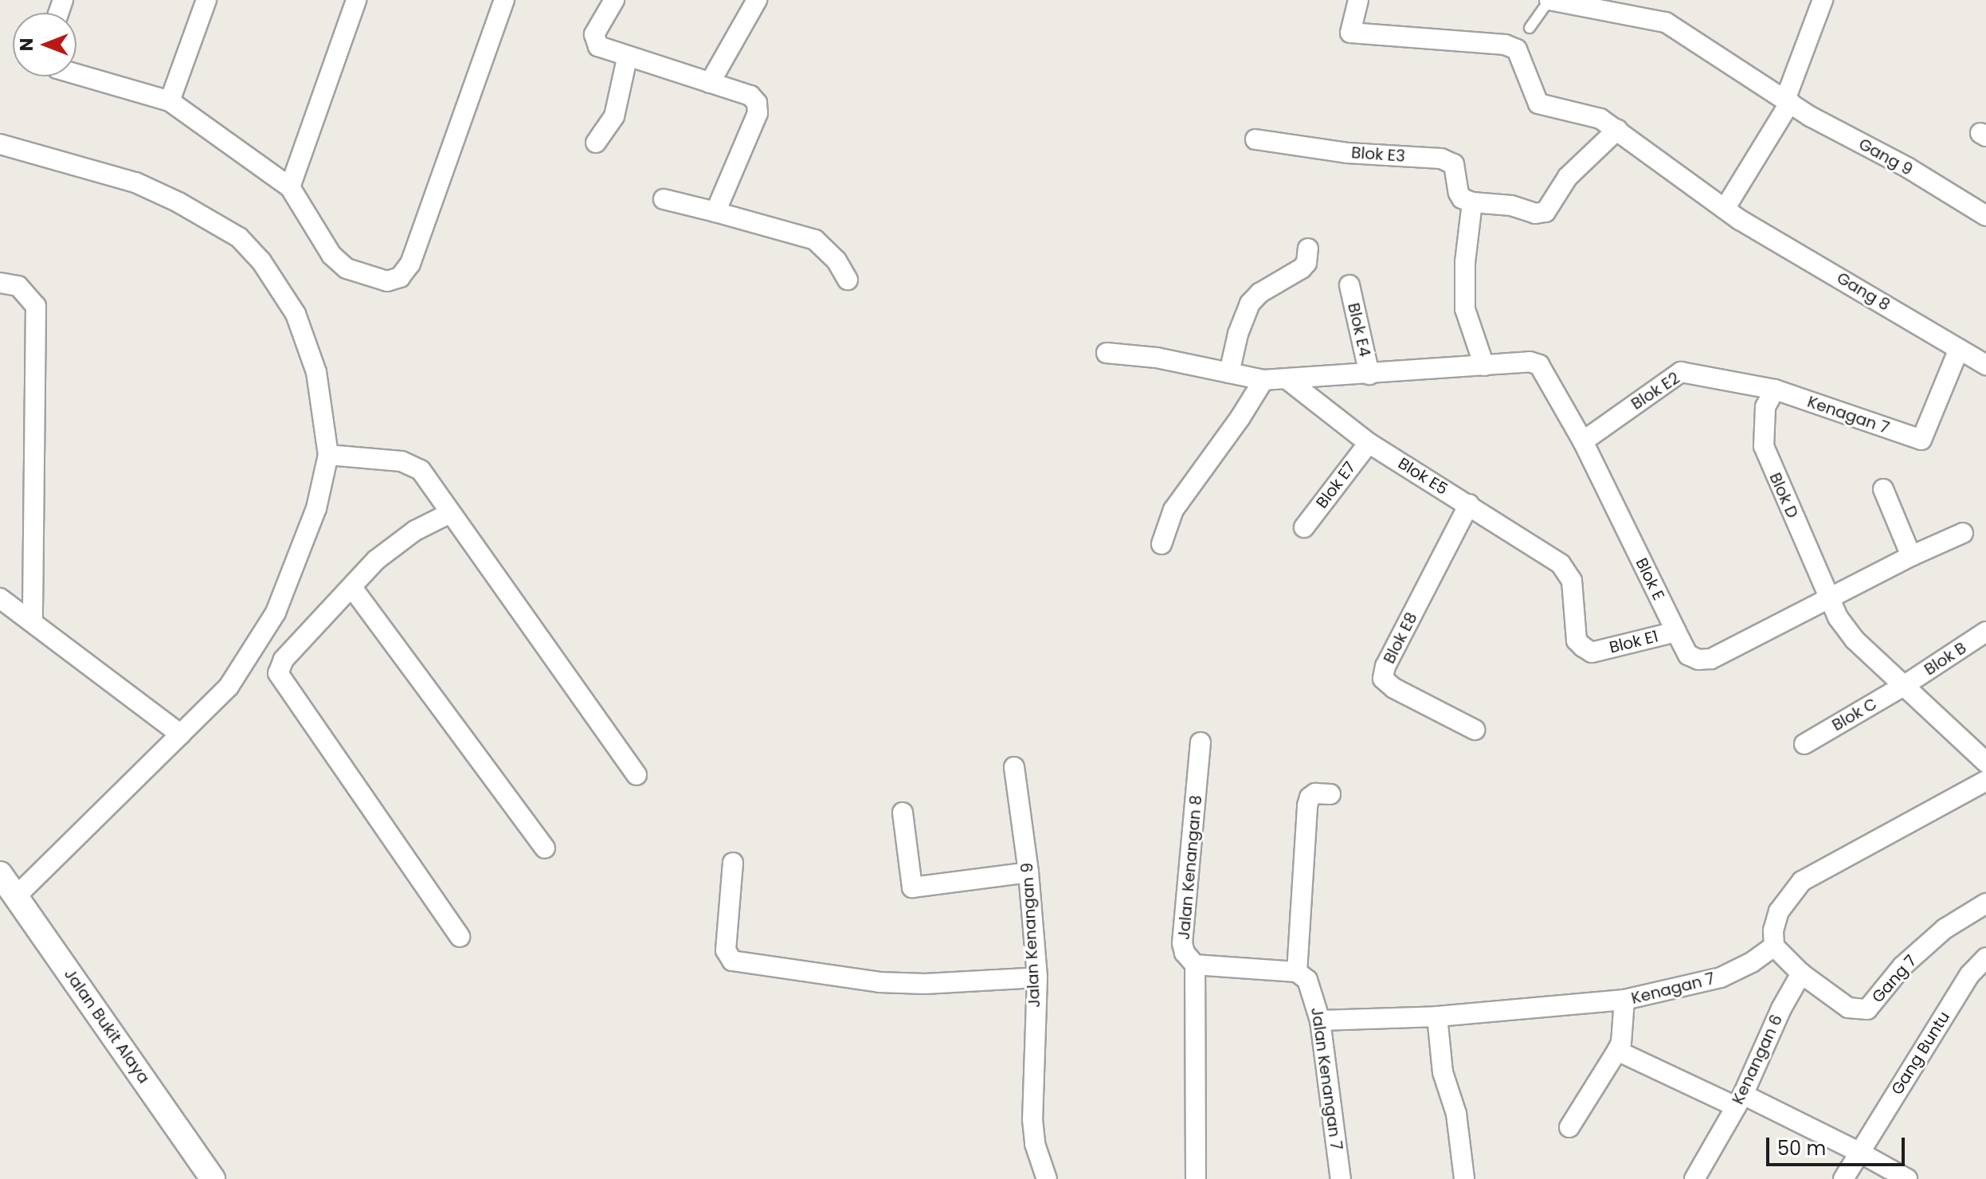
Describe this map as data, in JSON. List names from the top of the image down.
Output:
{
  "streets": {
    "street": [
      "Blok E3",
      "Gang 9",
      "Gang 8",
      "Blok E4",
      "Blok E2",
      "Kenagan 7",
      "Blok E5",
      "Blok E7",
      "Blok D",
      "Blok E",
      "Blok E8",
      "Blok E1",
      "Blok B",
      "Blok C",
      "Jalan Kenangan 8",
      "Jalan Kenangan 9",
      "Gang 7",
      "Jalan Bukit Alaya",
      "Gang Buntu",
      "Kenangan 6",
      "Jalan Kenangan 7"
    ]
  },
  "crossings": [
    ["Gang 8", "Kenagan 7"],
    ["Blok E2", "Kenagan 7"],
    ["Blok E2", "Blok D"],
    ["Blok E2", "Blok E"],
    ["Kenagan 7", "Blok D"],
    ["Kenagan 7", "Jalan Kenangan 7"],
    ["Blok E5", "Blok E7"],
    ["Blok E5", "Blok E8"],
    ["Blok E5", "Blok E1"],
    ["Blok D", "Blok E"],
    ["Blok E", "Blok E1"],
    ["Blok B", "Blok C"],
    ["Gang 7", "Kenangan 6"]
  ],
  "scale_bar": "50 m",
  "north": "left"
}
